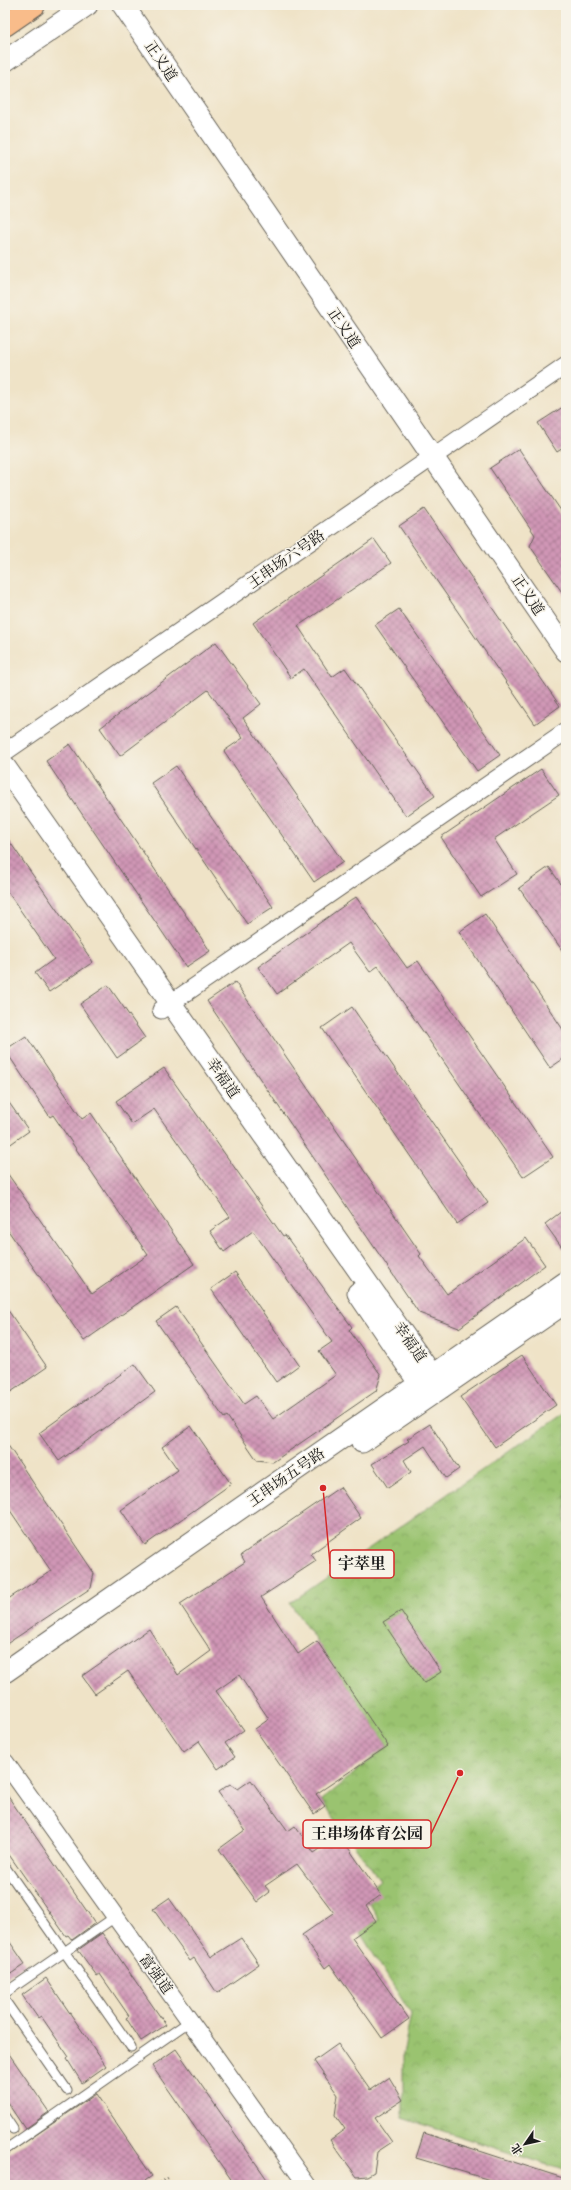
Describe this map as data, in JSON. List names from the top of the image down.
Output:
{
  "streets": {
    "street": [
      "正义道",
      "王串场六号路",
      "幸福道",
      "王串场五号路",
      "富强道"
    ]
  },
  "crossings": [
    ["正义道", "王串场六号路"],
    ["幸福道", "王串场五号路"]
  ],
  "places": ["宇萃里", "王串场体育公园"],
  "north": "bottom left"
}
